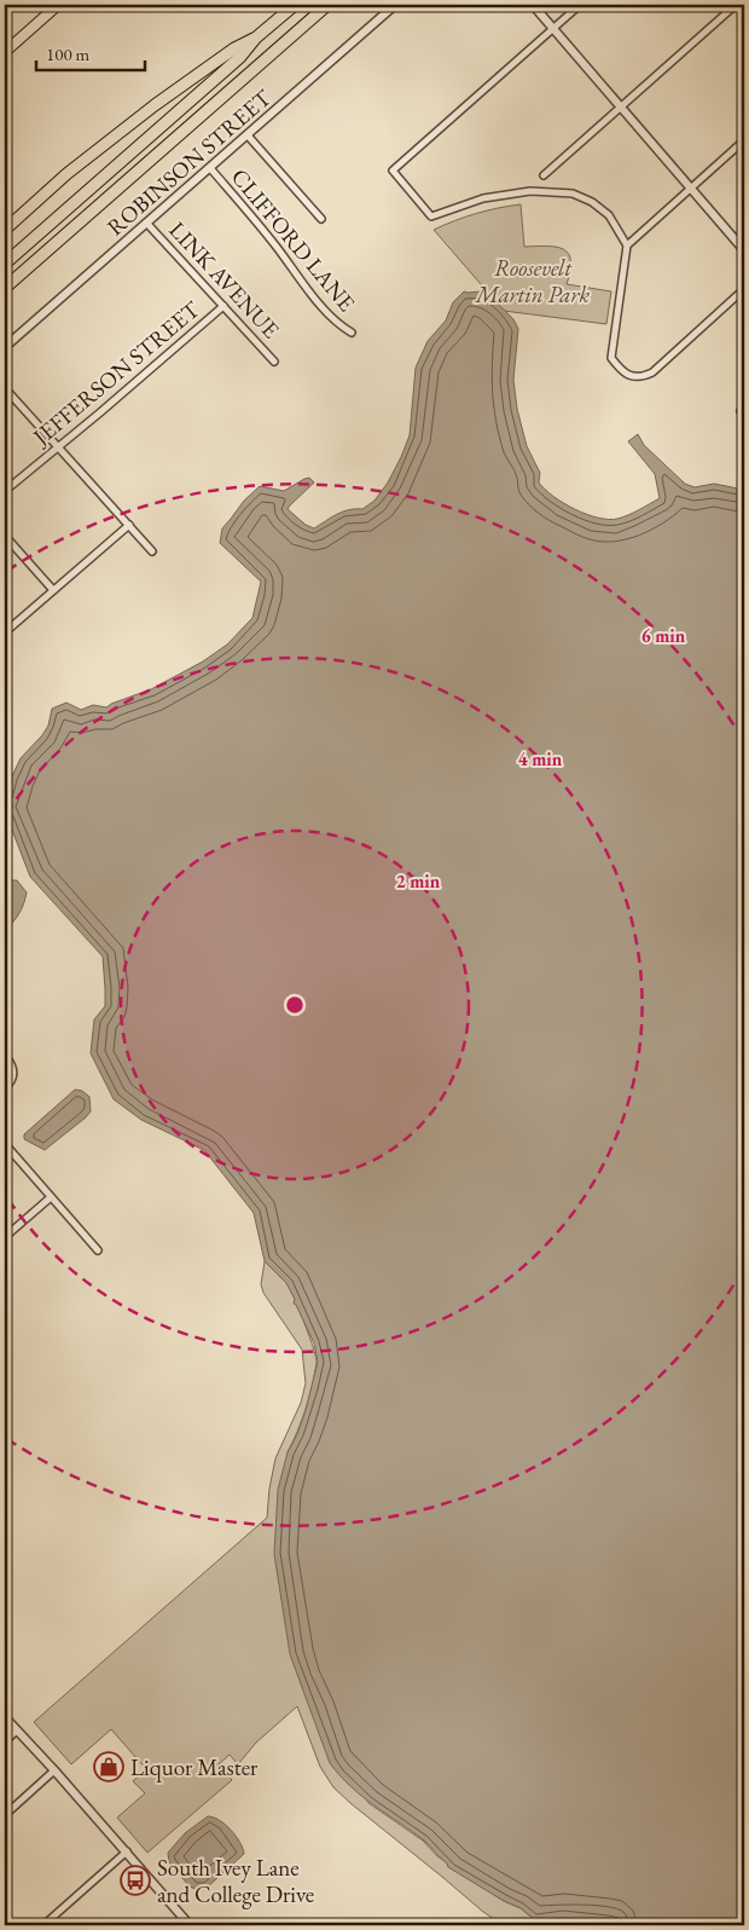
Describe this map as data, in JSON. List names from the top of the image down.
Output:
{
  "streets": {
    "street": [
      "ROBINSON STREET",
      "CLIFFORD LANE",
      "LINK AVENUE",
      "JEFFERSON STREET"
    ]
  },
  "crossings": [
    ["ROBINSON STREET", "CLIFFORD LANE"],
    ["ROBINSON STREET", "LINK AVENUE"],
    ["LINK AVENUE", "JEFFERSON STREET"]
  ],
  "parks": ["Roosevelt Martin Park"],
  "places": {
    "shop": ["Liquor Master"],
    "bus stop": ["South Ivey Lane and College Drive"]
  },
  "scale_bar": "100 m",
  "rings": ["6 min", "4 min", "2 min"]
}
